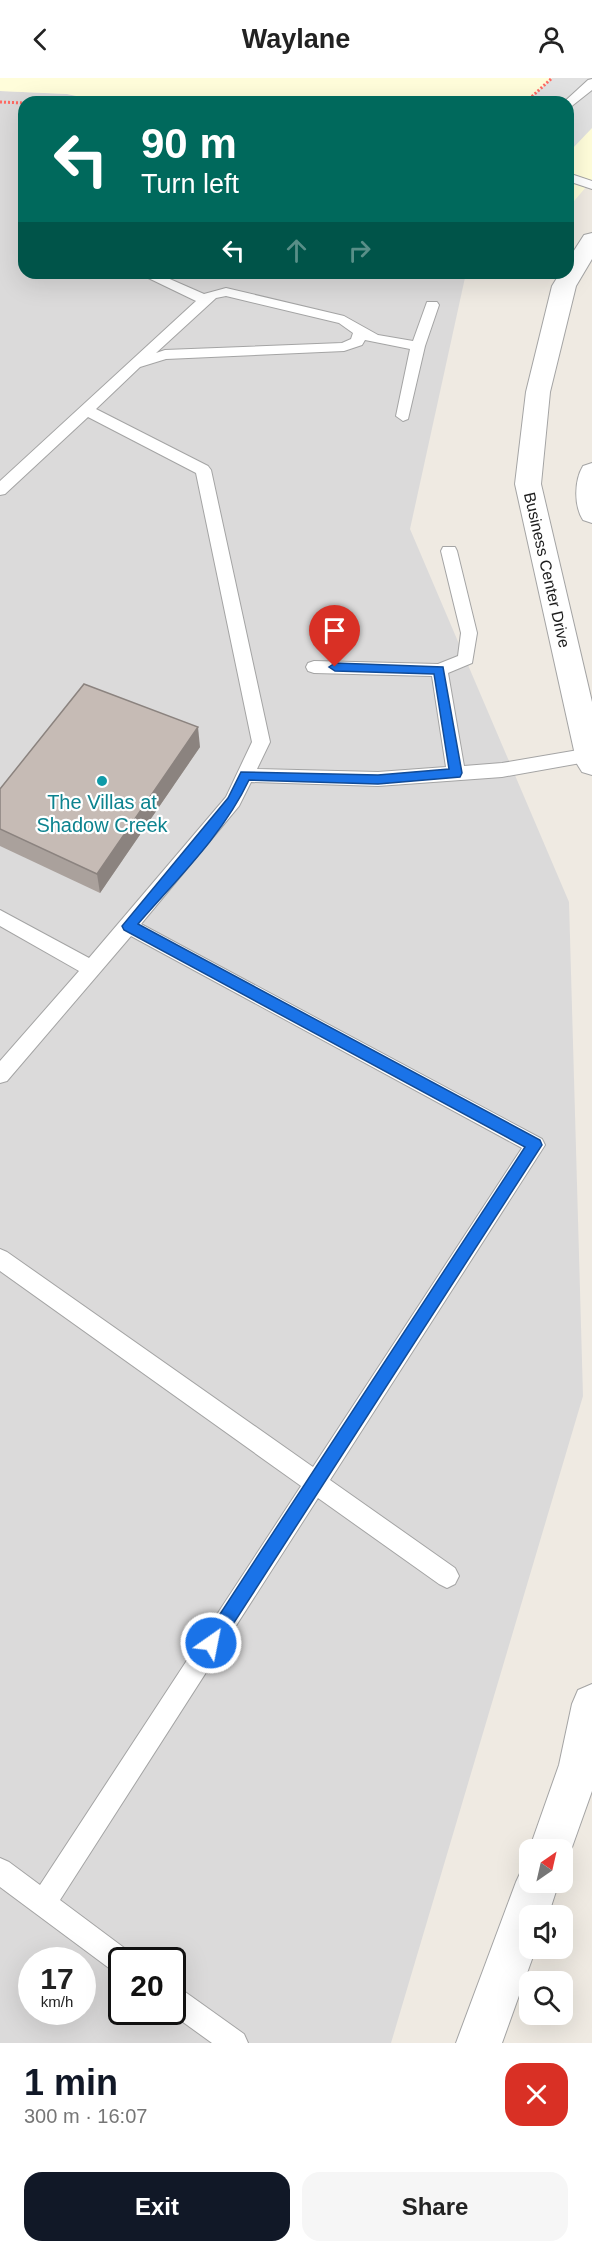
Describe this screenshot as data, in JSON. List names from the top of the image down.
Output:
{
  "streets": {
    "street": ["Business Center Drive"]
  },
  "places": ["The Villas at Shadow Creek"],
  "north": "top right",
  "page": {
    "header": "Waylane",
    "turn": ["90 m", "Turn left"],
    "speed": "17 km/h",
    "limit": "20",
    "heading": ["1 min", "300 m · 16:07"],
    "buttons": ["Exit", "Share"]
  }
}
